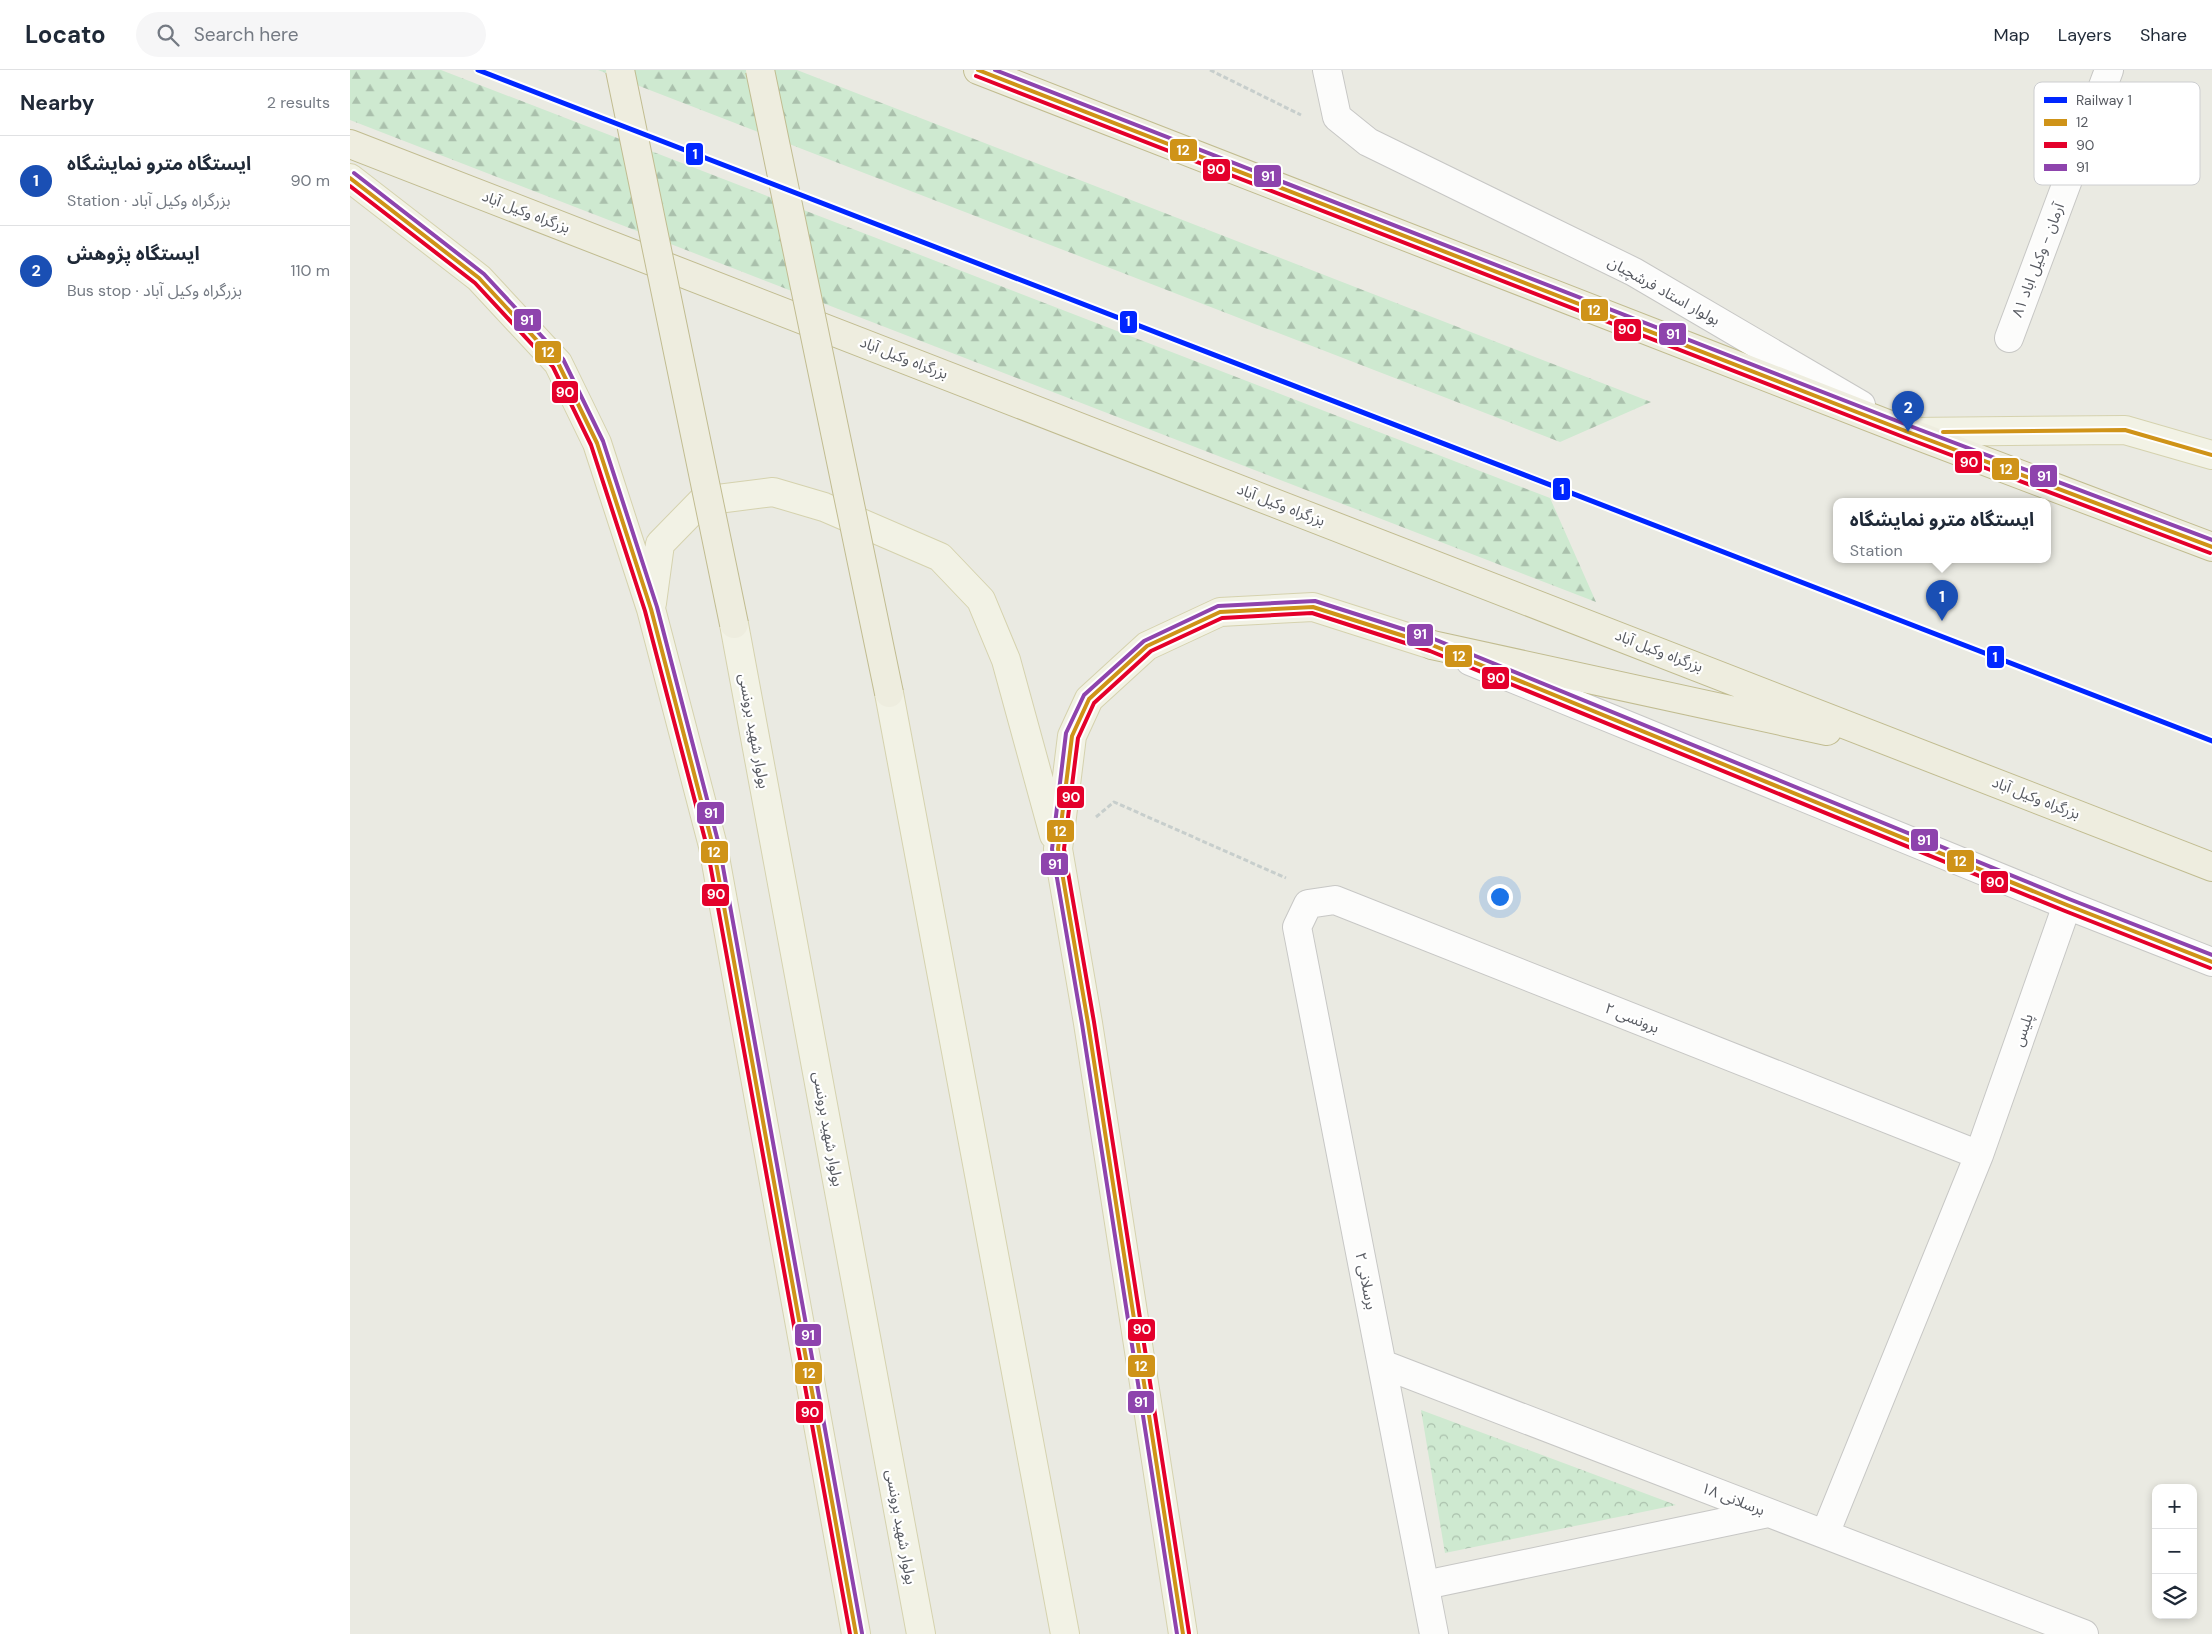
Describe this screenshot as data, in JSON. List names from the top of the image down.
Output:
{
  "streets": {
    "highway": ["بزرگراه وکیل آباد"],
    "main road": ["بولوار شهید برونسی"],
    "street": [
      "آرمان - وکیل اباد ۸۱",
      "بولوار استاد فرشچیان",
      "برونسی ۲",
      "پلیس",
      "برسلانی ۲",
      "برسلانی ۱۸"
    ]
  },
  "crossings": [
    ["برونسی ۲", "پلیس"],
    ["برونسی ۲", "برسلانی ۲"],
    ["پلیس", "برسلانی ۱۸"],
    ["برسلانی ۲", "برسلانی ۱۸"]
  ],
  "lines": [
    "rail line 1",
    "transit line 12",
    "transit line 91",
    "transit line 90"
  ],
  "legend": [
    "Railway 1",
    "12",
    "90",
    "91"
  ],
  "page": {
    "header": "Locato",
    "search": "Search here",
    "nav": ["Map", "Layers", "Share"],
    "heading": ["Nearby", "2 results"],
    "list": [
      {
        "mark": "1",
        "name": "ایستگاه مترو نمایشگاه",
        "note": "Station · بزرگراه وکیل آباد",
        "value": "90 m"
      },
      {
        "mark": "2",
        "name": "ایستگاه پژوهش",
        "note": "Bus stop · بزرگراه وکیل آباد",
        "value": "110 m"
      }
    ],
    "pins": ["2", "1"],
    "popup": ["ایستگاه مترو نمایشگاه", "Station"],
    "map_buttons": ["+", "−"]
  }
}
